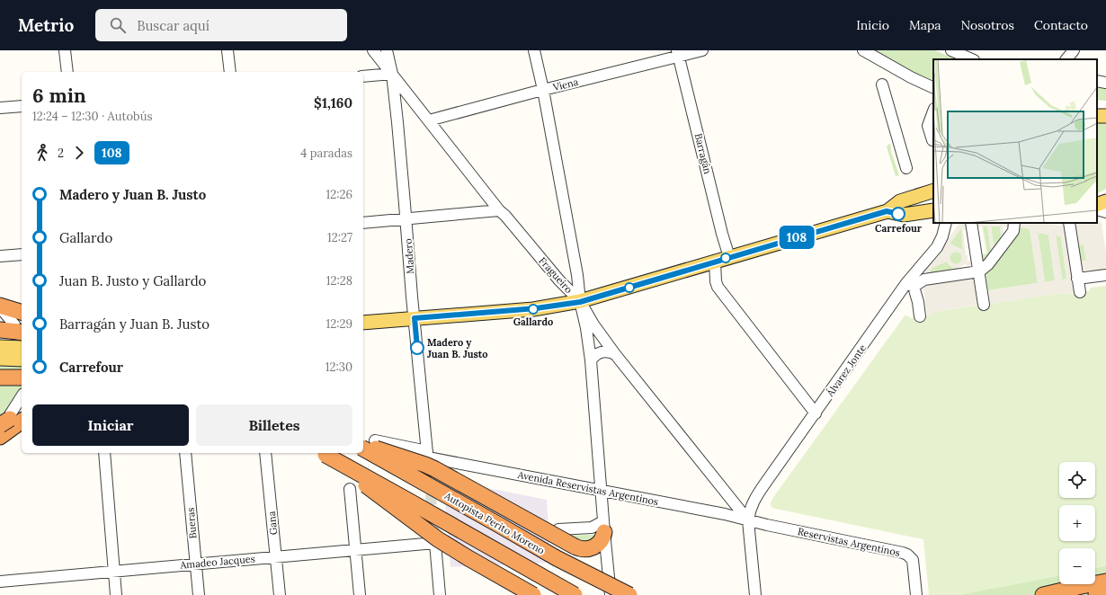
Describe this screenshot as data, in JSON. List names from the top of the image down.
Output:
{
  "streets": {
    "highway": ["Autopista Perito Moreno"],
    "street": [
      "Viena",
      "Barragán",
      "Madero",
      "Fragueiro",
      "Álvarez Jonte",
      "Avenida Reservistas Argentinos",
      "Bueras",
      "Gana",
      "Reservistas Argentinos",
      "Amadeo Jacques"
    ]
  },
  "crossings": [
    ["Viena", "Barragán"],
    ["Viena", "Fragueiro"],
    ["Madero", "Fragueiro"],
    ["Madero", "Avenida Reservistas Argentinos"],
    ["Fragueiro", "Álvarez Jonte"],
    ["Fragueiro", "Avenida Reservistas Argentinos"],
    ["Fragueiro", "Reservistas Argentinos"],
    ["Álvarez Jonte", "Avenida Reservistas Argentinos"],
    ["Álvarez Jonte", "Reservistas Argentinos"],
    ["Avenida Reservistas Argentinos", "Autopista Perito Moreno"],
    ["Avenida Reservistas Argentinos", "Reservistas Argentinos"],
    ["Bueras", "Amadeo Jacques"],
    ["Gana", "Amadeo Jacques"]
  ],
  "places": ["Carrefour", "Gallardo", "Madero y Juan B. Justo"],
  "lines": ["bus line 108"],
  "page": {
    "header": "Metrio",
    "search": "Buscar aquí",
    "nav": [
      "Inicio",
      "Mapa",
      "Nosotros",
      "Contacto"
    ],
    "on_map": "108",
    "heading": ["6 min", "12:24 – 12:30 · Autobús", "$1,160"],
    "legs": ["2", "108", "4 paradas"],
    "list": [
      {
        "name": "Madero y Juan B. Justo",
        "value": "12:26"
      },
      {
        "name": "Gallardo",
        "value": "12:27"
      },
      {
        "name": "Juan B. Justo y Gallardo",
        "value": "12:28"
      },
      {
        "name": "Barragán y Juan B. Justo",
        "value": "12:29"
      },
      {
        "name": "Carrefour",
        "value": "12:30"
      }
    ],
    "buttons": ["Iniciar", "Billetes"],
    "map_buttons": ["+", "−"]
  }
}
